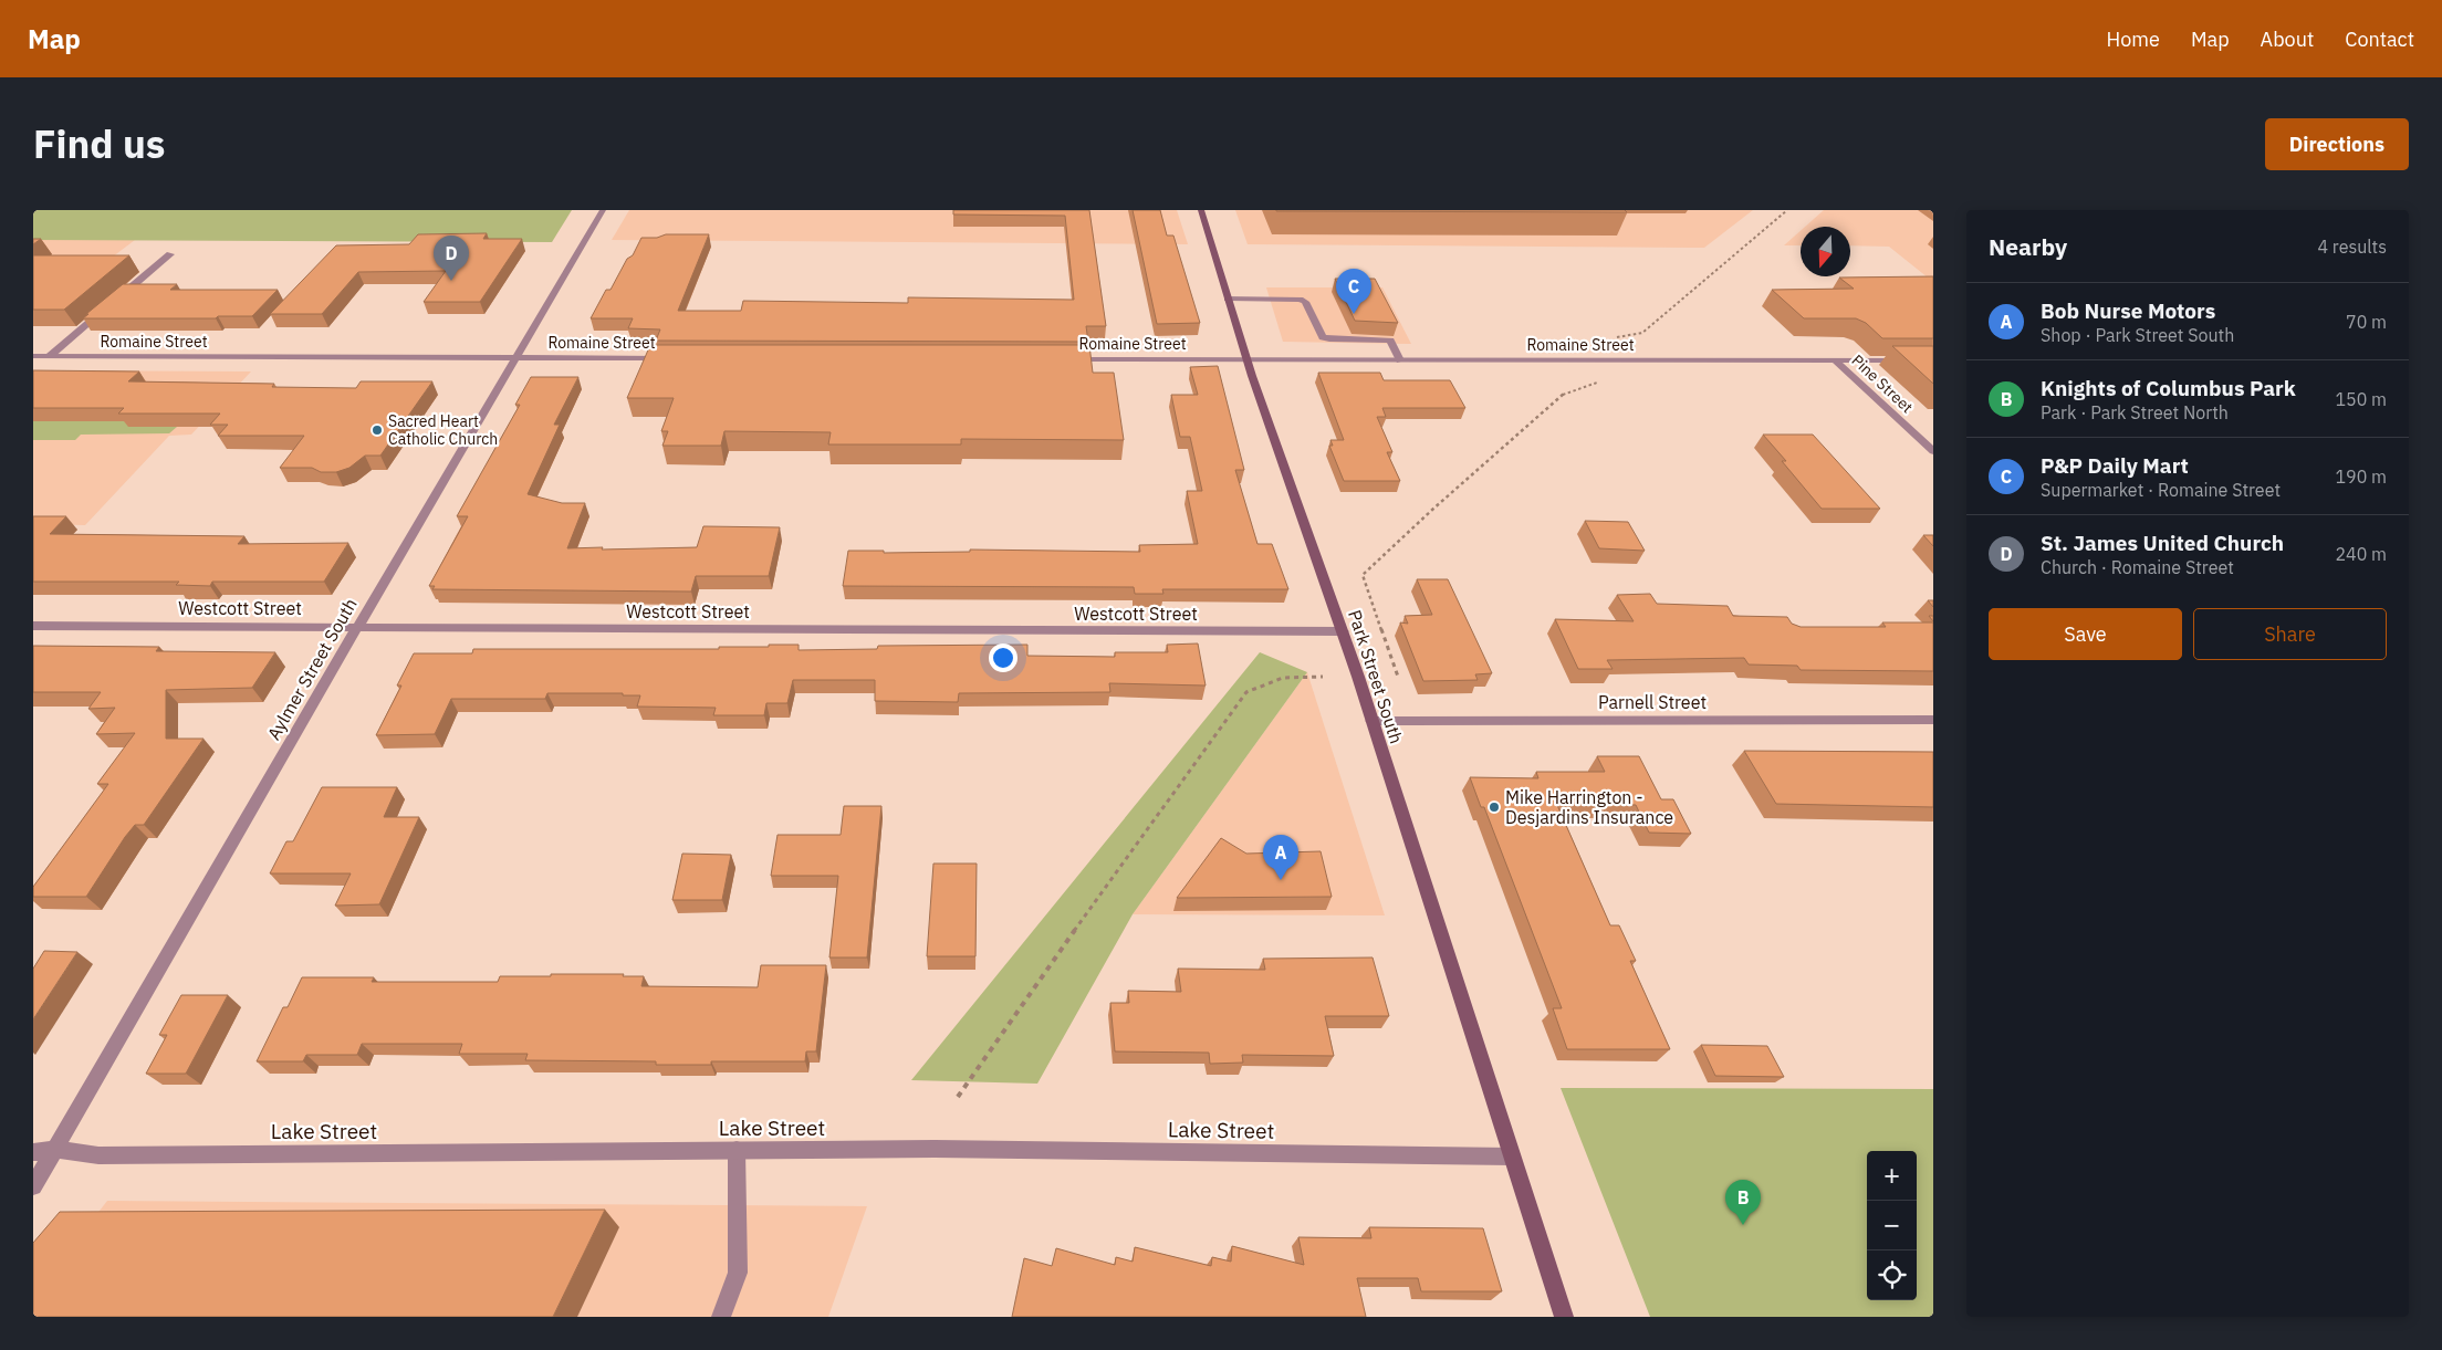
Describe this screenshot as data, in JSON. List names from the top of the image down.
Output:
{
  "streets": {
    "main road": ["Park Street South"],
    "street": [
      "Romaine Street",
      "Pine Street",
      "Westcott Street",
      "Aylmer Street South",
      "Parnell Street",
      "Lake Street"
    ]
  },
  "crossings": [
    ["Romaine Street", "Pine Street"],
    ["Romaine Street", "Aylmer Street South"],
    ["Romaine Street", "Park Street South"],
    ["Westcott Street", "Aylmer Street South"],
    ["Westcott Street", "Park Street South"],
    ["Aylmer Street South", "Lake Street"],
    ["Park Street South", "Parnell Street"],
    ["Park Street South", "Lake Street"]
  ],
  "places": ["Sacred Heart Catholic Church", "Mike Harrington - Desjardins Insurance"],
  "north": "bottom",
  "page": {
    "header": "Map",
    "nav": [
      "Home",
      "Map",
      "About",
      "Contact"
    ],
    "title": "Find us",
    "buttons": [
      "Directions",
      ["Save", "Share"]
    ],
    "heading": ["Nearby", "4 results"],
    "pins": [
      "D",
      "C",
      "A",
      "B"
    ],
    "list": [
      {
        "mark": "A",
        "name": "Bob Nurse Motors",
        "note": "Shop · Park Street South",
        "value": "70 m"
      },
      {
        "mark": "B",
        "name": "Knights of Columbus Park",
        "note": "Park · Park Street North",
        "value": "150 m"
      },
      {
        "mark": "C",
        "name": "P&P Daily Mart",
        "note": "Supermarket · Romaine Street",
        "value": "190 m"
      },
      {
        "mark": "D",
        "name": "St. James United Church",
        "note": "Church · Romaine Street",
        "value": "240 m"
      }
    ],
    "map_buttons": ["+", "−"]
  }
}
